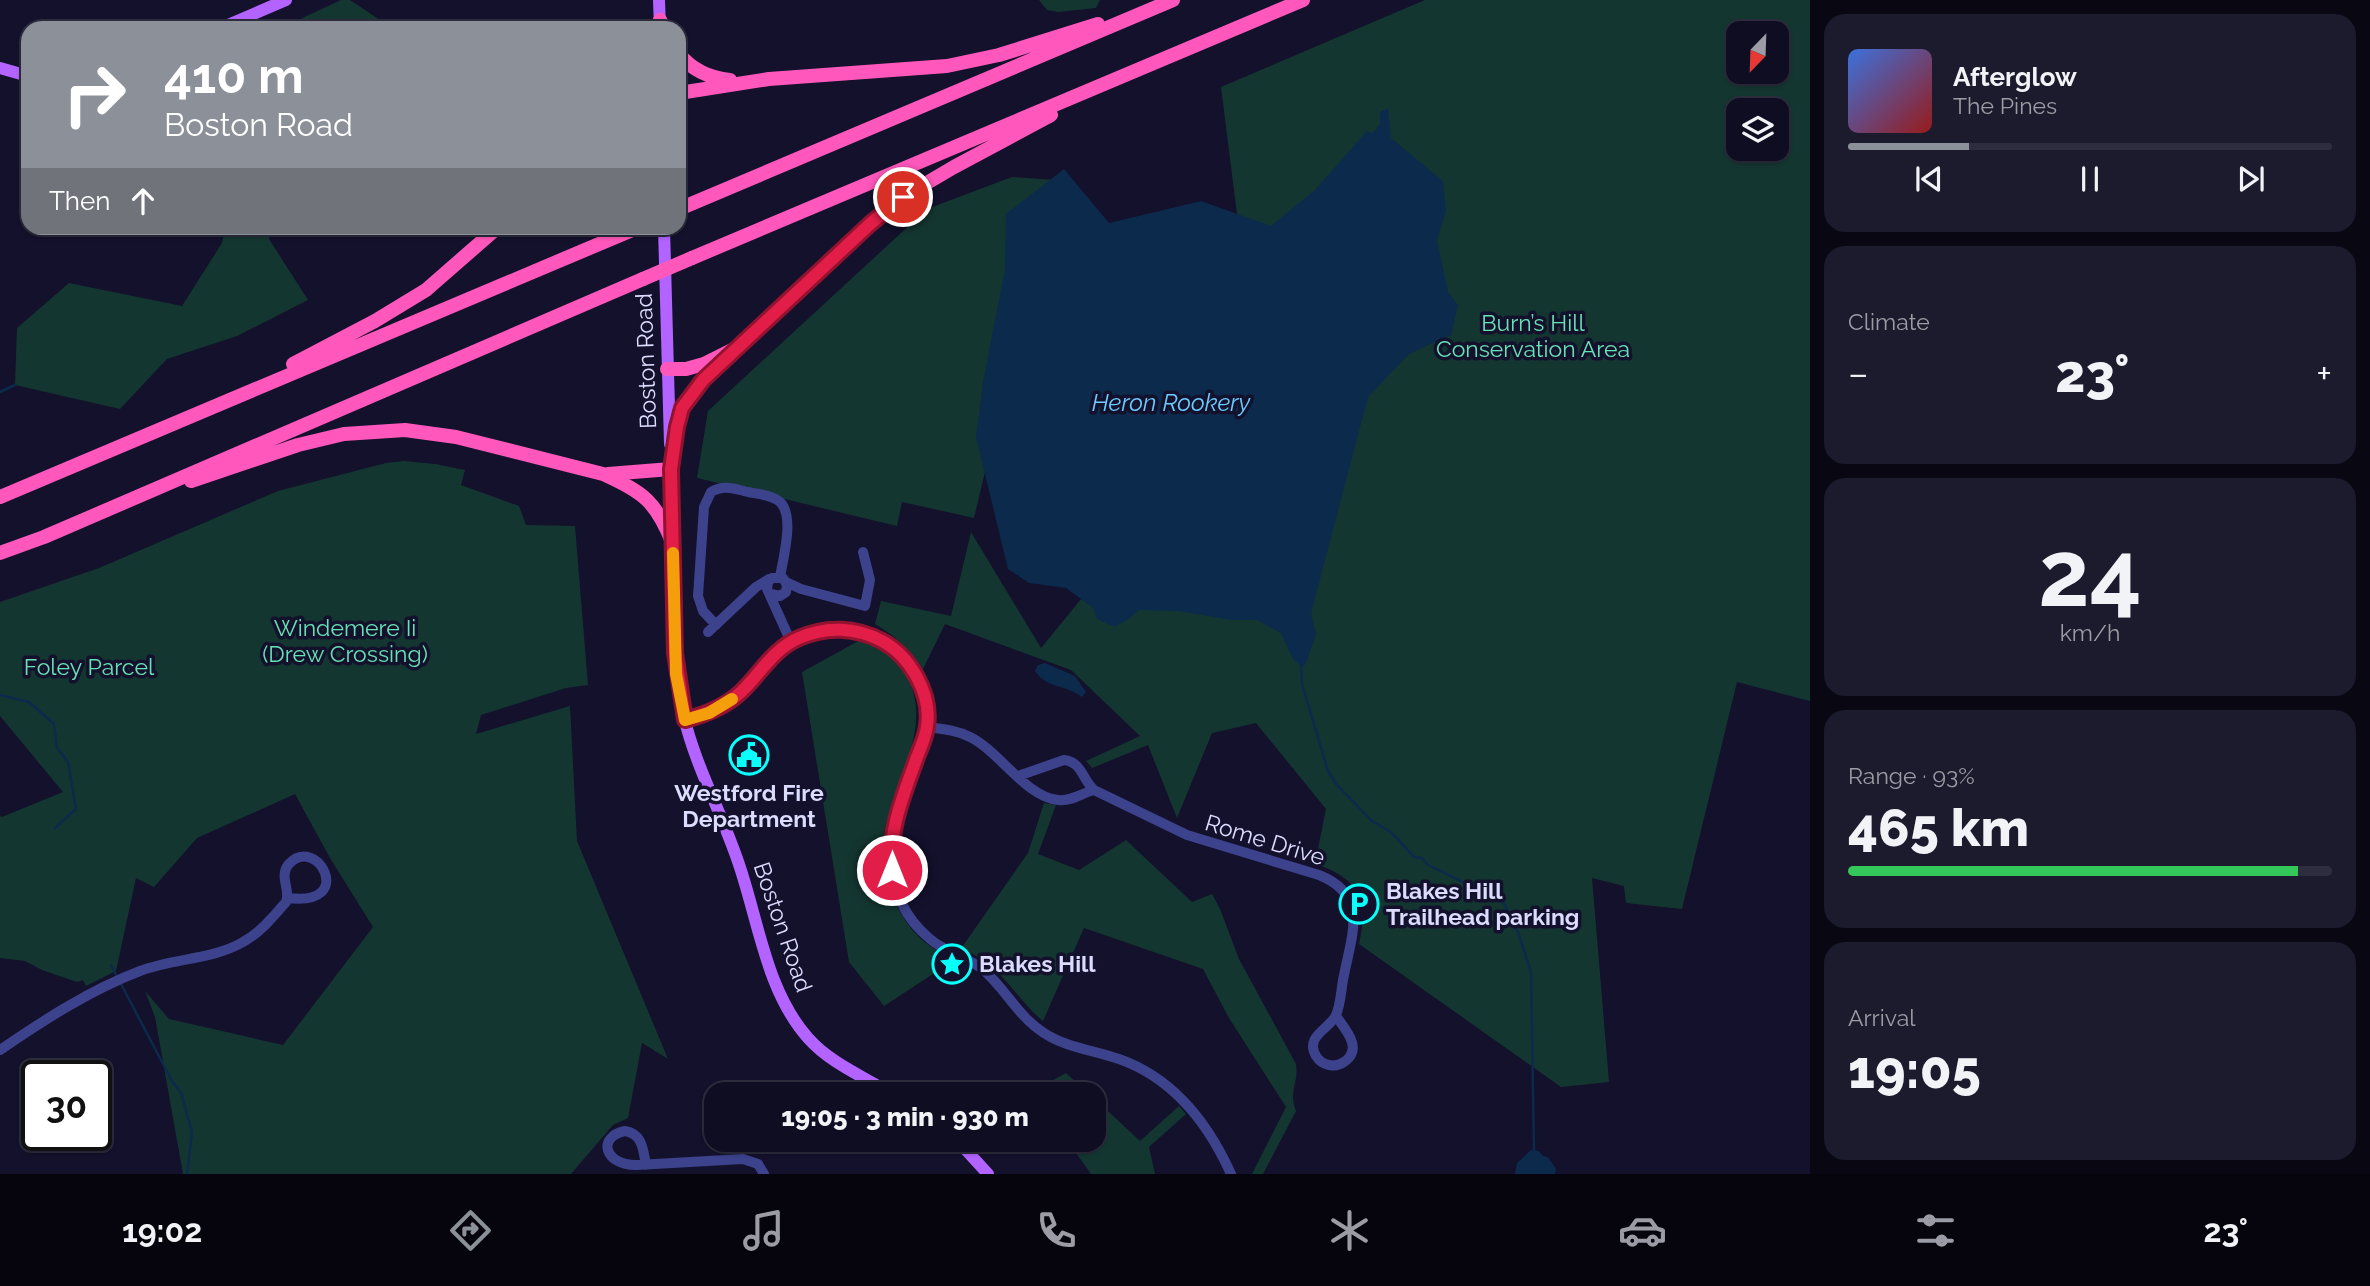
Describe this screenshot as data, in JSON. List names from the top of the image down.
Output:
{
  "streets": {
    "main road": ["Boston Road"],
    "street": ["Rome Drive"]
  },
  "water": ["Heron Rookery"],
  "parks": ["Burn’s Hill Conservation Area", "Windemere Ii (Drew Crossing)", "Foley Parcel"],
  "places": {
    "public building": ["Westford Fire Department"],
    "parking": ["Blakes Hill Trailhead parking"],
    "place": ["Blakes Hill"]
  },
  "north": "bottom left",
  "page": {
    "turn": ["410 m", "Boston Road"],
    "song": ["Afterglow", "The Pines"],
    "then": "Then",
    "tile": [
      "Climate",
      ["24", "km/h"],
      ["Range · 93%", "465 km"],
      ["Arrival", "19:05"]
    ],
    "heat": ["−", "23°", "+"],
    "limit": "30",
    "trip": "19:05 · 3 min · 930 m",
    "tabs": ["19:02", "23°"]
  }
}
